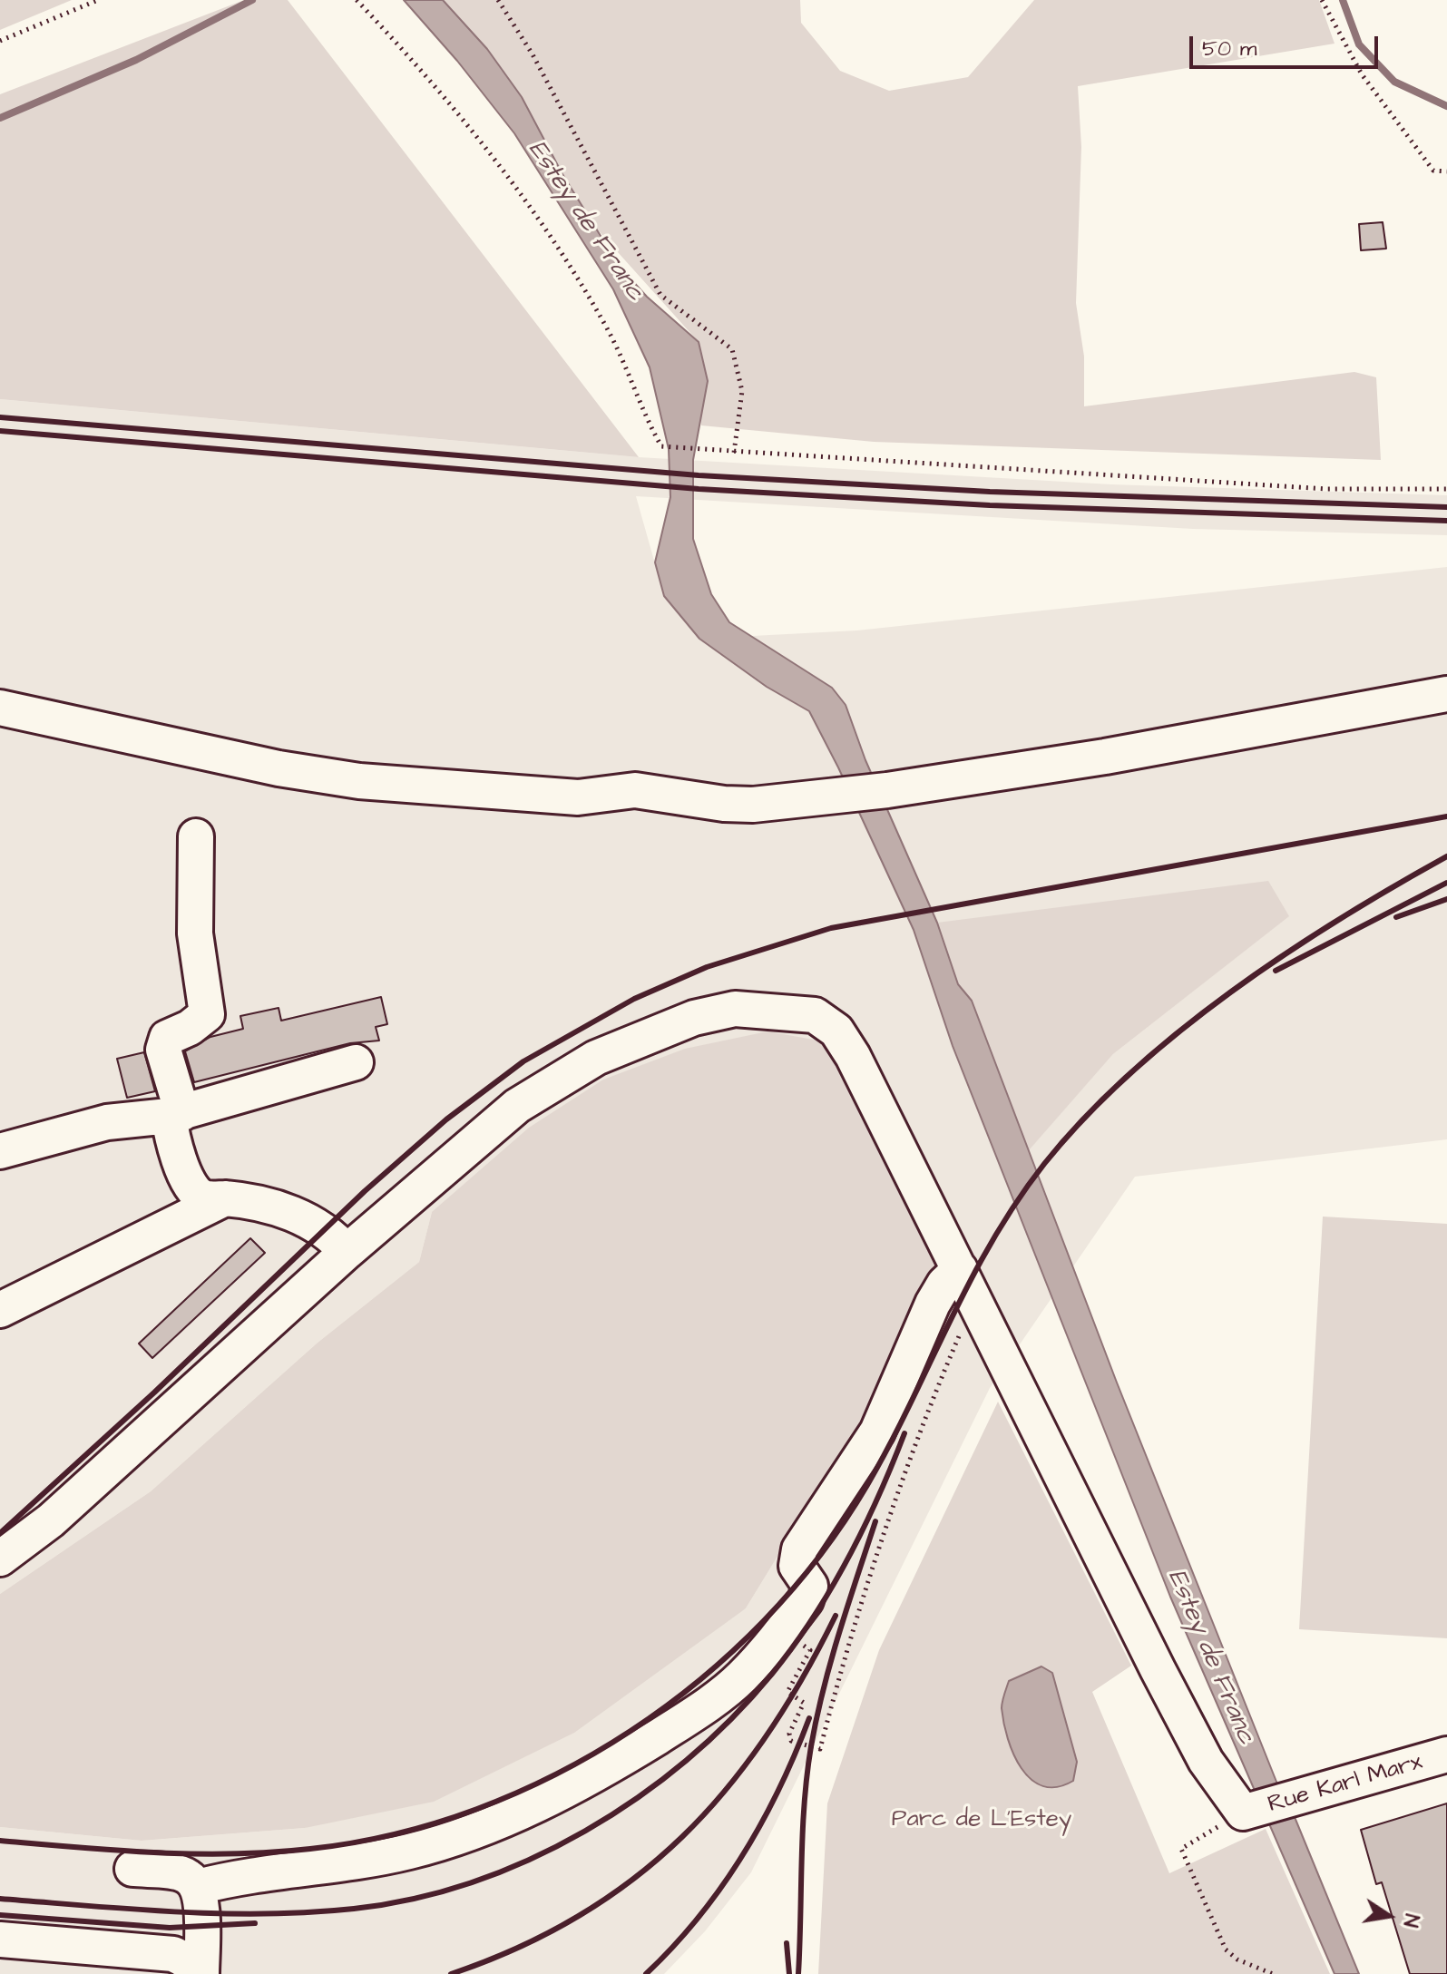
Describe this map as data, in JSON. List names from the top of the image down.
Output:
{
  "streets": {
    "street": ["Rue Karl Marx"]
  },
  "water": ["Estey de Franc"],
  "parks": ["Parc de L'Estey"],
  "scale_bar": "50 m",
  "north": "right"
}
